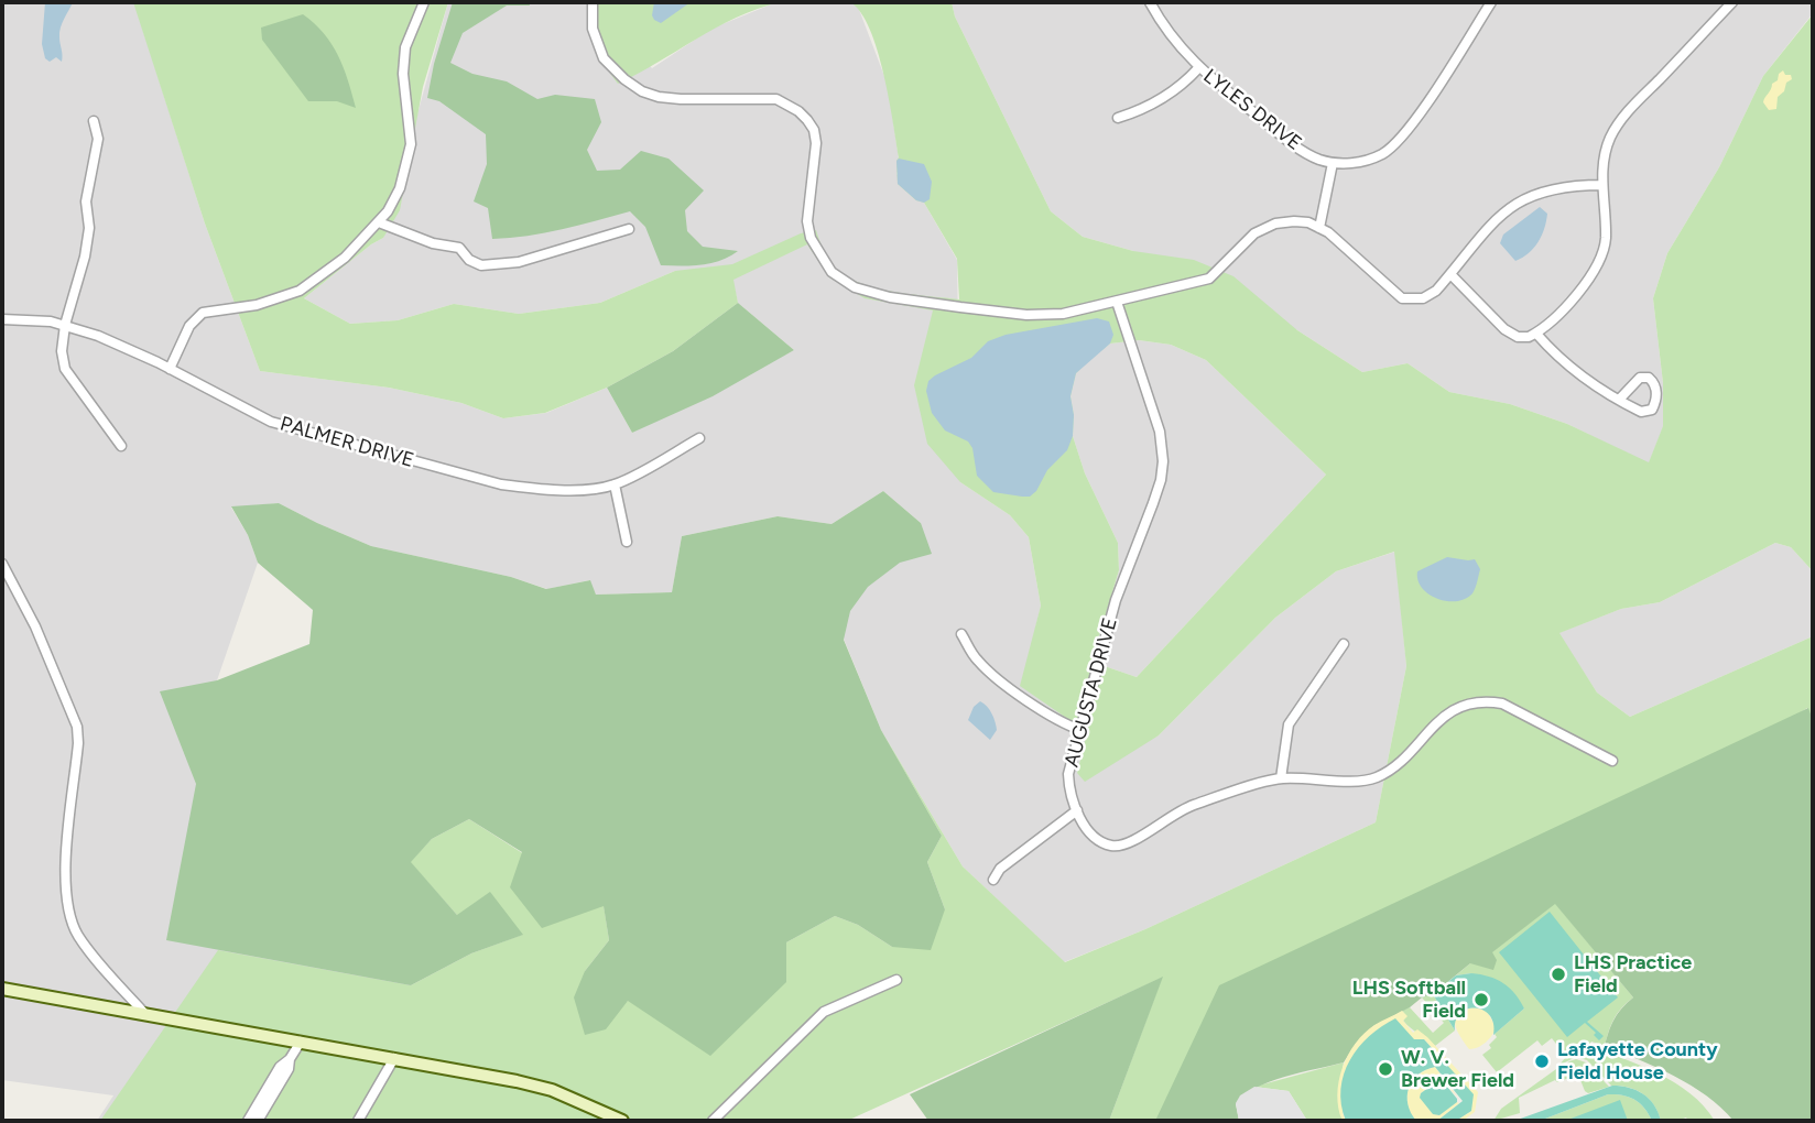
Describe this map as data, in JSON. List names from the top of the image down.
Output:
{
  "streets": {
    "street": ["LYLES DRIVE", "PALMER DRIVE", "AUGUSTA DRIVE"]
  },
  "places": [
    "LHS Practice Field",
    "LHS Softball Field",
    "Lafayette County Field House",
    "W. V. Brewer Field"
  ]
}
